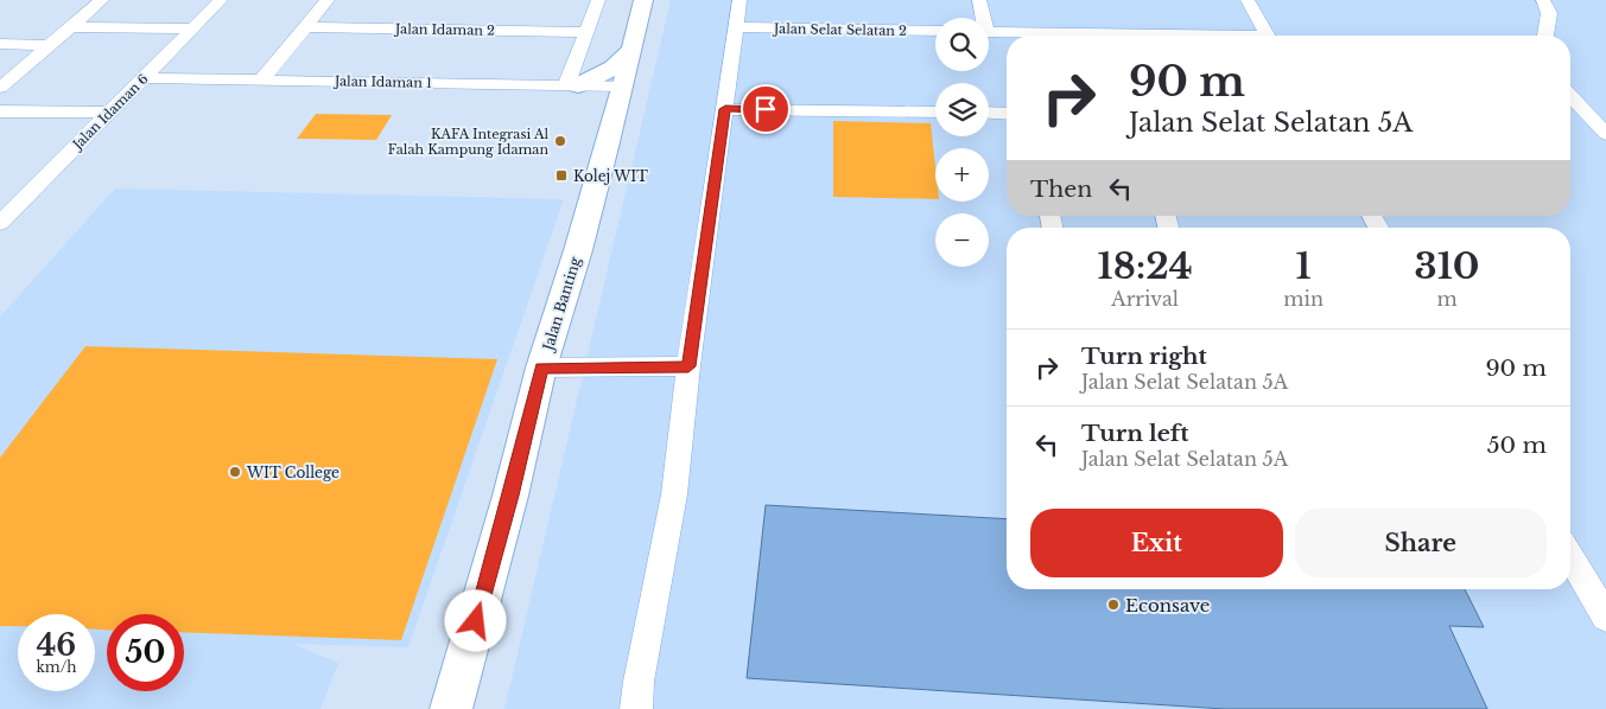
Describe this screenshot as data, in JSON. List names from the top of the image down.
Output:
{
  "streets": {
    "main road": ["Jalan Banting"],
    "street": [
      "Jalan Idaman 2",
      "Jalan Selat Selatan 2",
      "Jalan Idaman 1",
      "Jalan Idaman 6"
    ]
  },
  "crossings": [
    ["Jalan Idaman 1", "Jalan Idaman 6"]
  ],
  "places": {
    "other": ["KAFA Integrasi Al Falah Kampung Idaman", "WIT College", "Econsave"],
    "transit": ["Kolej WIT"]
  },
  "page": {
    "map_buttons": ["+", "−"],
    "turn": ["90 m", "Jalan Selat Selatan 5A"],
    "then": "Then",
    "eta": [
      "18:24",
      "Arrival",
      "1",
      "min",
      "310",
      "m"
    ],
    "list": [
      {
        "name": "Turn right",
        "note": "Jalan Selat Selatan 5A",
        "value": "90 m"
      },
      {
        "name": "Turn left",
        "note": "Jalan Selat Selatan 5A",
        "value": "50 m"
      }
    ],
    "buttons": ["Exit", "Share"],
    "speed": "46 km/h",
    "limit": "50"
  }
}
